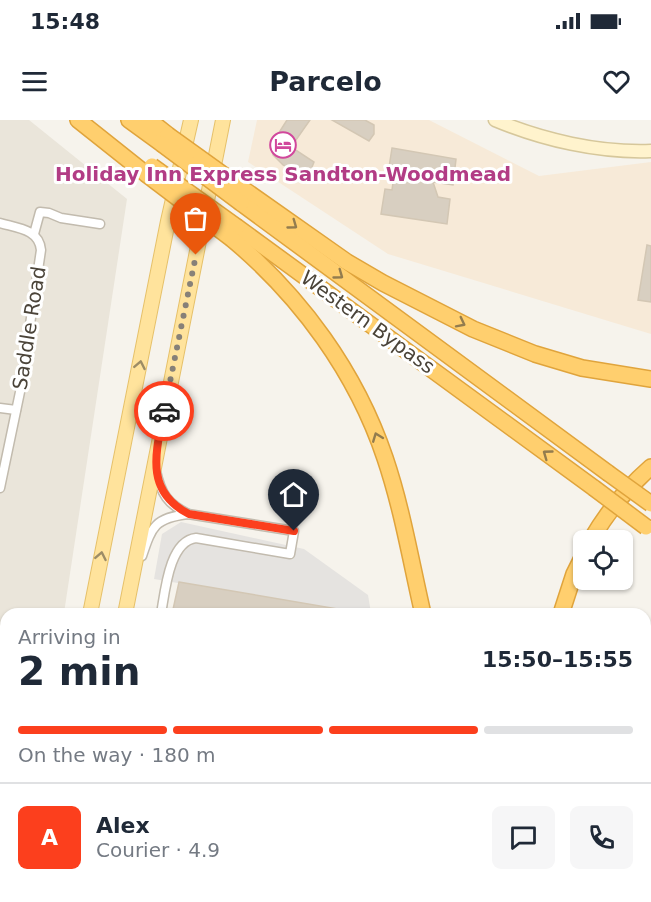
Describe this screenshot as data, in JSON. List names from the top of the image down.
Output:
{
  "streets": {
    "highway": ["Western Bypass"],
    "street": ["Saddle Road"]
  },
  "places": {
    "hotel": ["Holiday Inn Express Sandton-Woodmead"]
  },
  "page": {
    "status": "15:48",
    "header": "Parcelo",
    "heading": ["2 min", "Arriving in", "15:50–15:55"],
    "panel": ["Alex", "Courier · 4.9"],
    "bar": "On the way · 180 m",
    "round": "A"
  }
}
